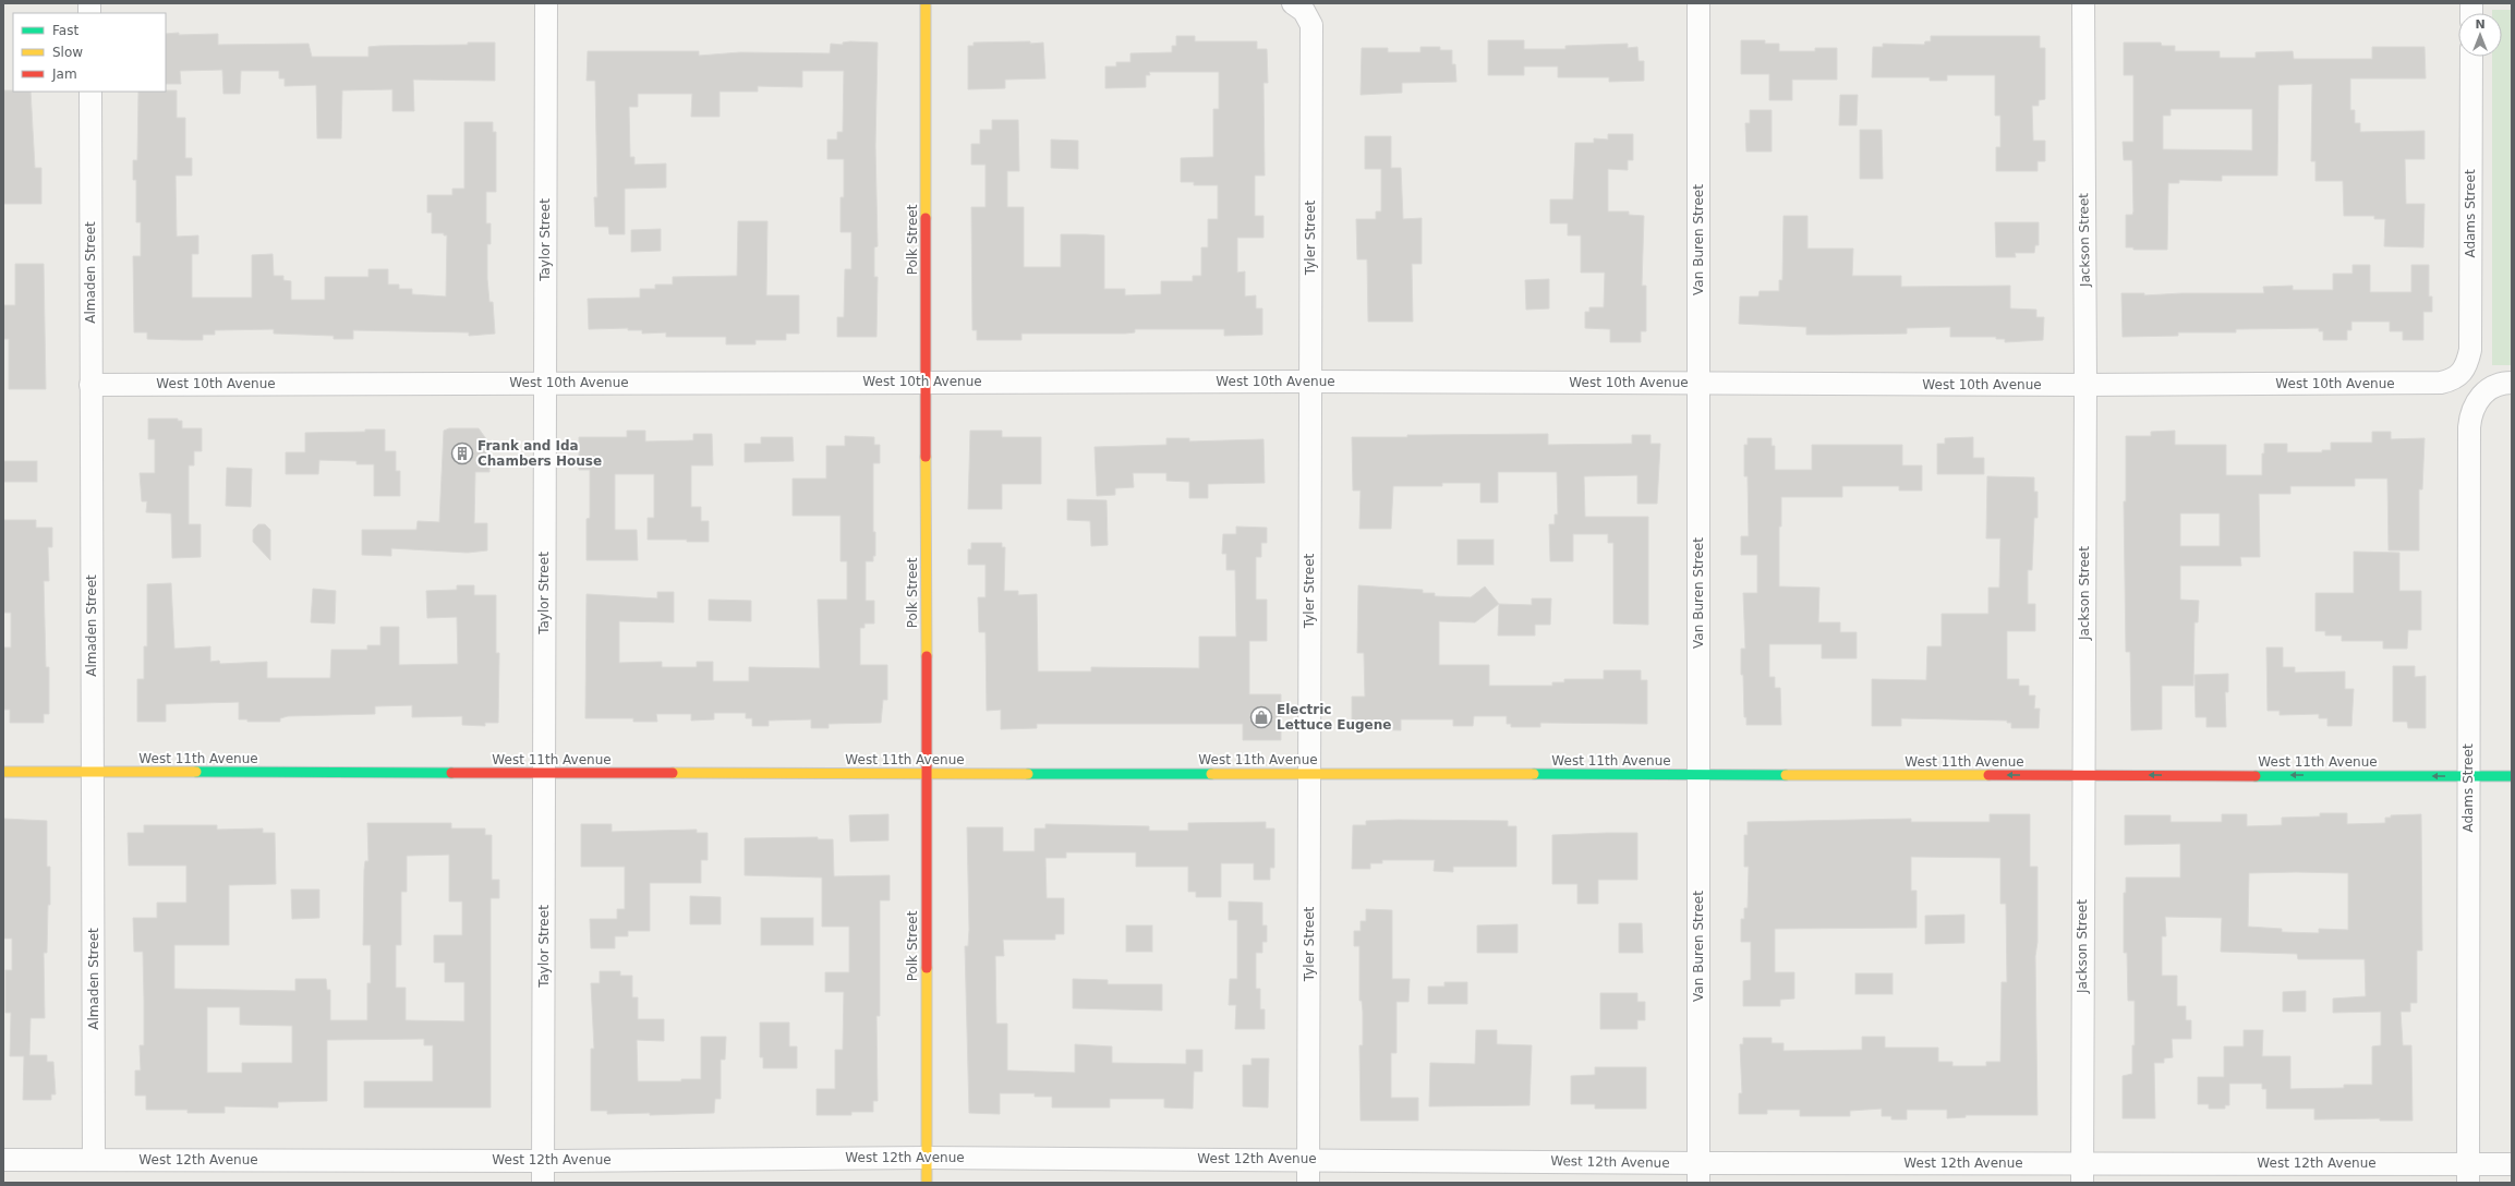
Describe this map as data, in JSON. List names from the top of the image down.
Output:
{
  "streets": {
    "main road": ["Polk Street", "West 11th Avenue"],
    "street": [
      "Adams Street",
      "Tyler Street",
      "Taylor Street",
      "Van Buren Street",
      "Jackson Street",
      "Almaden Street",
      "West 10th Avenue",
      "West 12th Avenue"
    ]
  },
  "crossings": [
    ["Adams Street", "West 10th Avenue"],
    ["Adams Street", "West 11th Avenue"],
    ["Adams Street", "West 12th Avenue"],
    ["Tyler Street", "West 10th Avenue"],
    ["Tyler Street", "West 11th Avenue"],
    ["Tyler Street", "West 12th Avenue"],
    ["Taylor Street", "West 10th Avenue"],
    ["Taylor Street", "West 11th Avenue"],
    ["Taylor Street", "West 12th Avenue"],
    ["Polk Street", "West 10th Avenue"],
    ["Polk Street", "West 11th Avenue"],
    ["Polk Street", "West 12th Avenue"],
    ["Van Buren Street", "West 10th Avenue"],
    ["Van Buren Street", "West 11th Avenue"],
    ["Van Buren Street", "West 12th Avenue"],
    ["Jackson Street", "West 10th Avenue"],
    ["Jackson Street", "West 11th Avenue"],
    ["Jackson Street", "West 12th Avenue"],
    ["Almaden Street", "West 10th Avenue"],
    ["Almaden Street", "West 11th Avenue"],
    ["Almaden Street", "West 12th Avenue"]
  ],
  "places": {
    "building": ["Frank and Ida Chambers House"],
    "shop": ["Electric Lettuce Eugene"]
  },
  "legend": ["Fast", "Slow", "Jam"],
  "north": "top"
}
